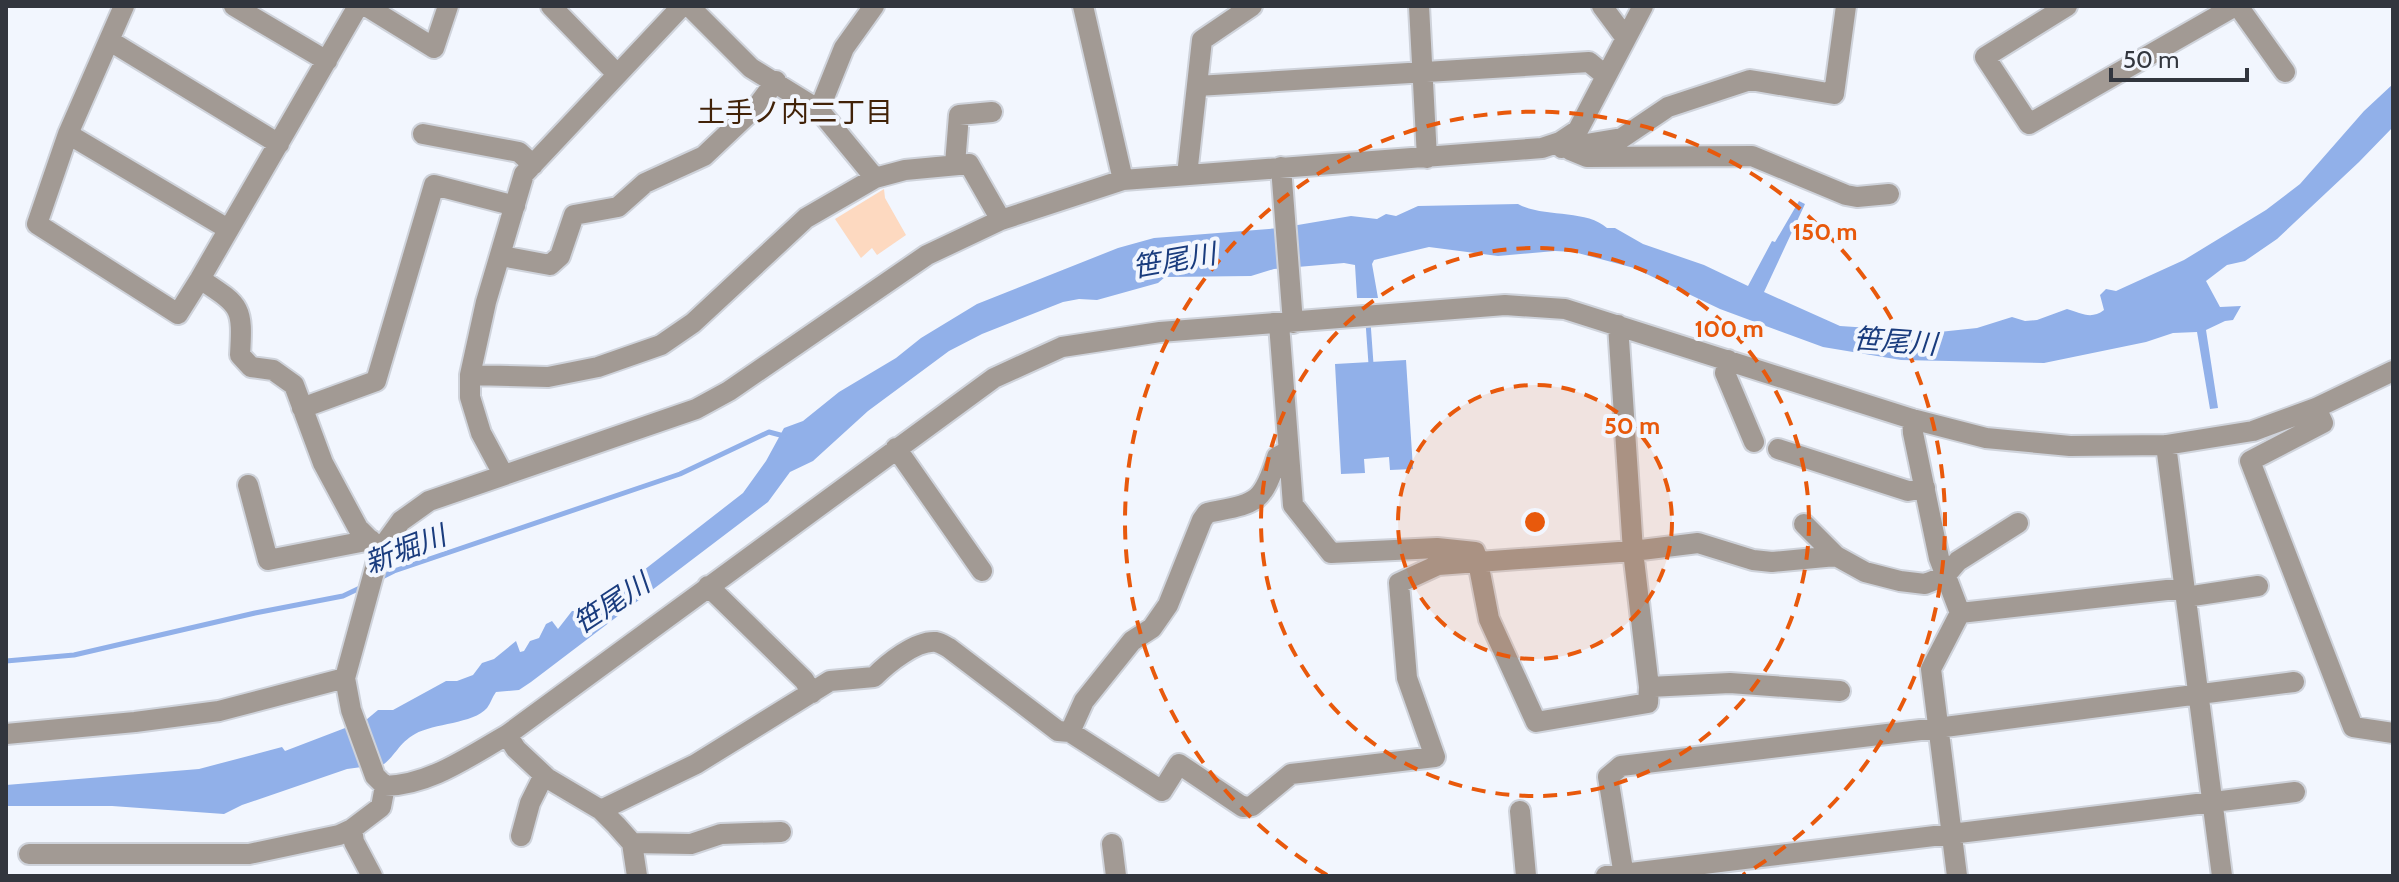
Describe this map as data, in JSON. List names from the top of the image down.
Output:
{
  "districts": ["土手ノ内二丁目"],
  "water": ["笹尾川", "新堀川"],
  "scale_bar": "50 m",
  "rings": ["150 m", "100 m", "50 m"]
}
